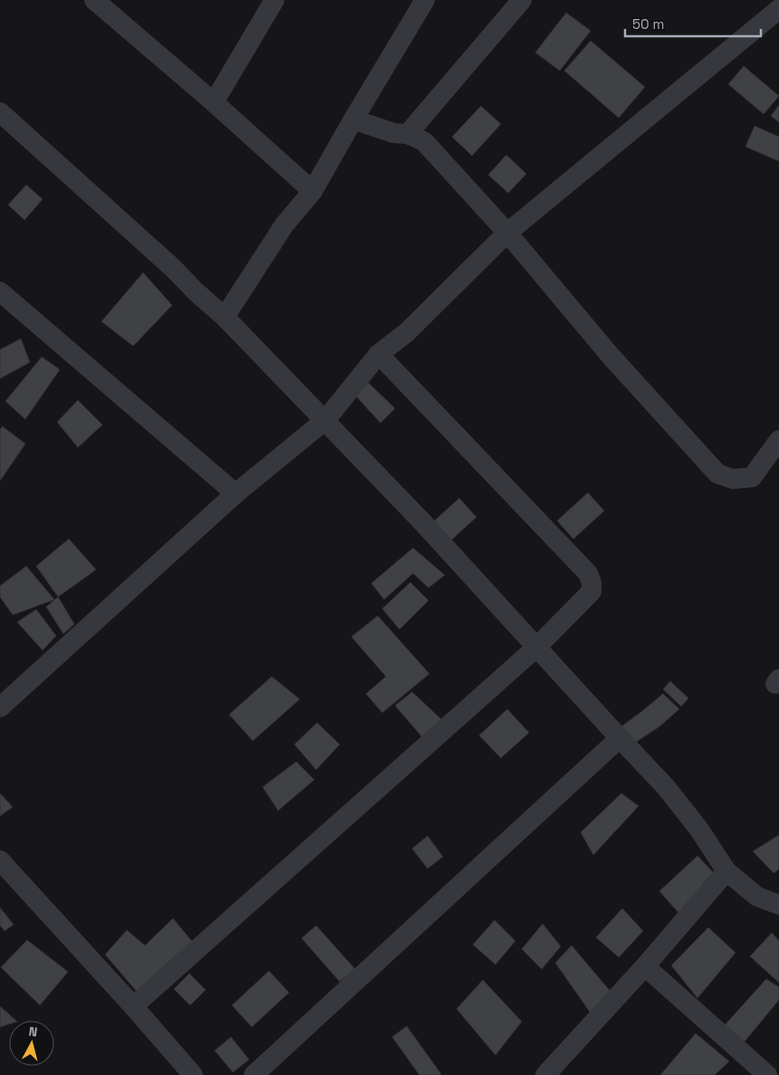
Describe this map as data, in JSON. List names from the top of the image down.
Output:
{
  "scale_bar": "50 m",
  "north": "top"
}
